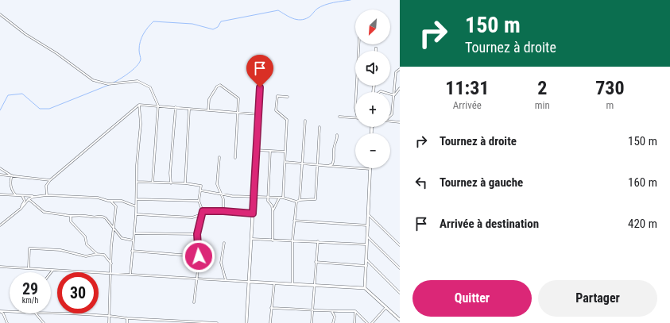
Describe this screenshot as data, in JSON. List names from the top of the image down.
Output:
{
  "north": "bottom left",
  "page": {
    "turn": ["150 m", "Tournez à droite"],
    "map_buttons": ["+", "−"],
    "eta": [
      "11:31",
      "Arrivée",
      "2",
      "min",
      "730",
      "m"
    ],
    "list": [
      {
        "name": "Tournez à droite",
        "value": "150 m"
      },
      {
        "name": "Tournez à gauche",
        "value": "160 m"
      },
      {
        "name": "Arrivée à destination",
        "value": "420 m"
      }
    ],
    "speed": "29 km/h",
    "limit": "30",
    "buttons": ["Quitter", "Partager"]
  }
}
